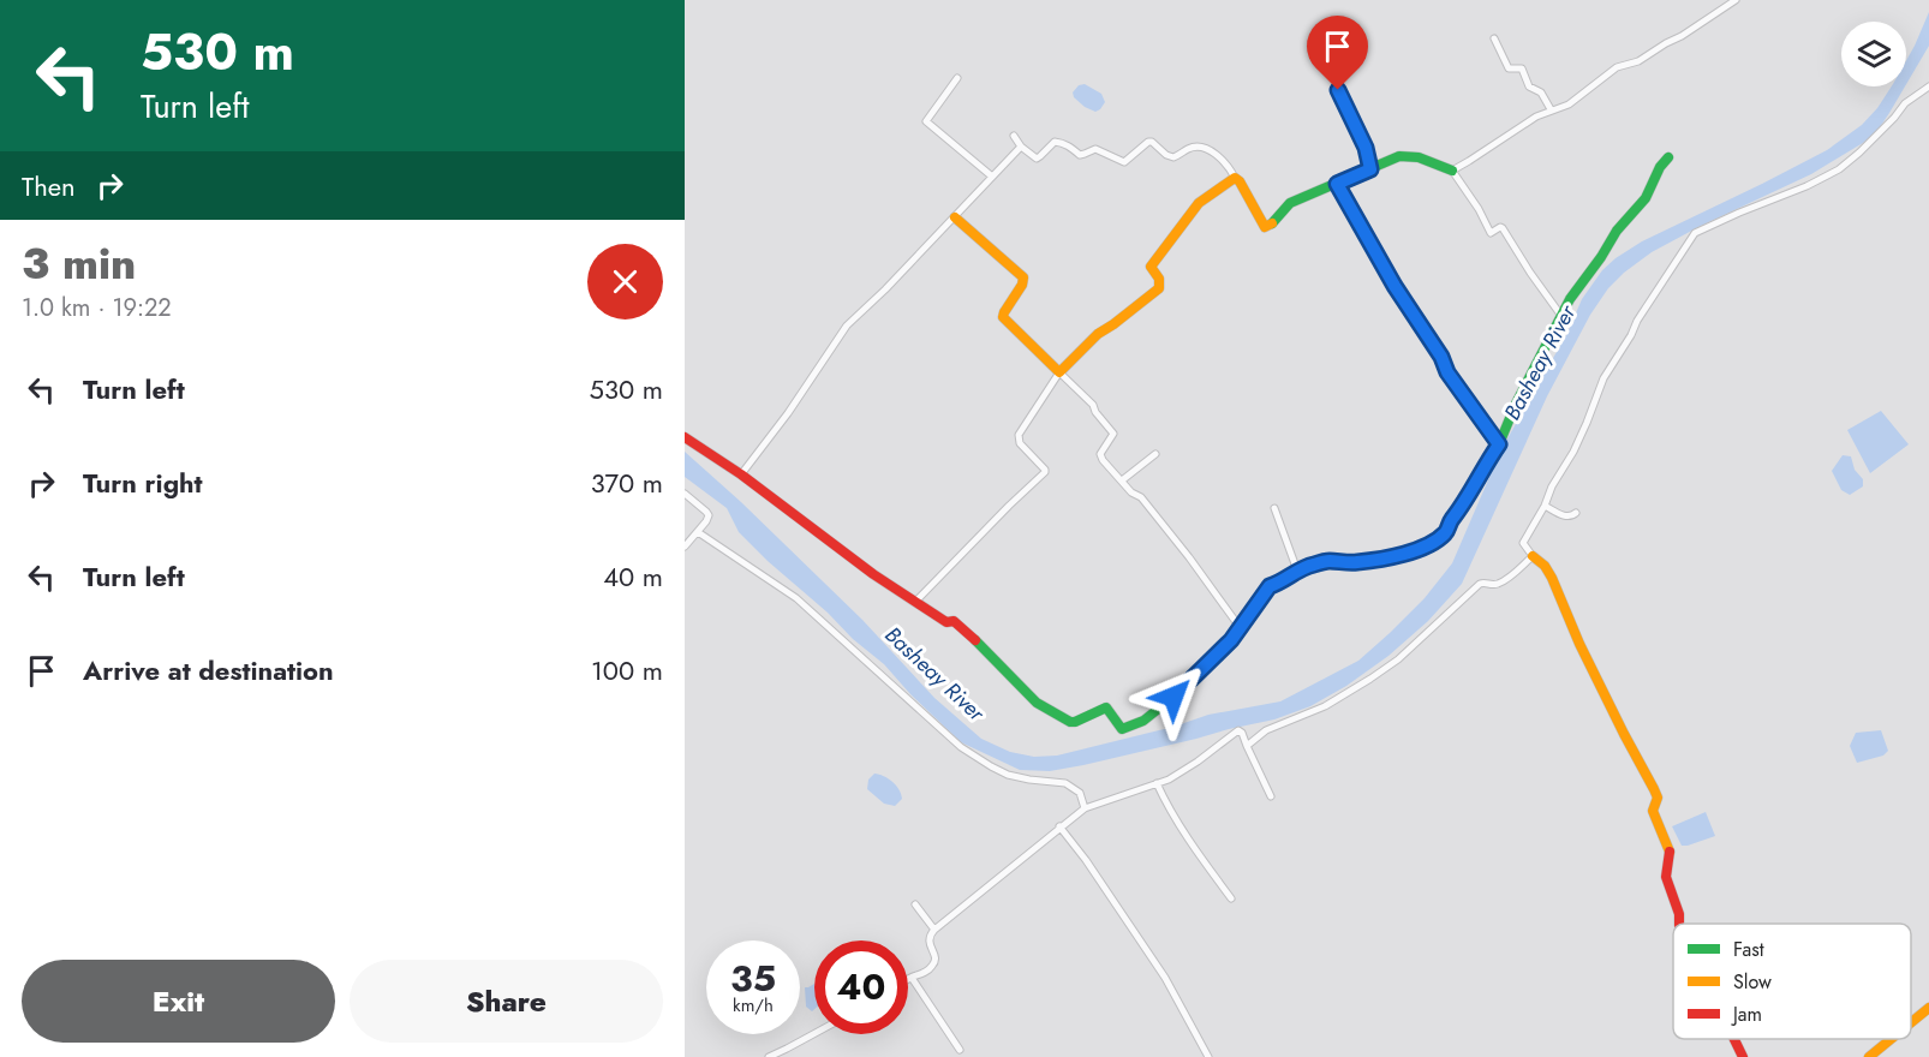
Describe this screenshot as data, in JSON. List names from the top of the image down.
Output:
{
  "water": ["Basheay River"],
  "legend": ["Fast", "Slow", "Jam"],
  "page": {
    "turn": ["530 m", "Turn left"],
    "then": "Then",
    "heading": ["3 min", "1.0 km · 19:22"],
    "list": [
      {
        "name": "Turn left",
        "value": "530 m"
      },
      {
        "name": "Turn right",
        "value": "370 m"
      },
      {
        "name": "Turn left",
        "value": "40 m"
      },
      {
        "name": "Arrive at destination",
        "value": "100 m"
      }
    ],
    "speed": "35 km/h",
    "limit": "40",
    "buttons": ["Exit", "Share"]
  }
}
